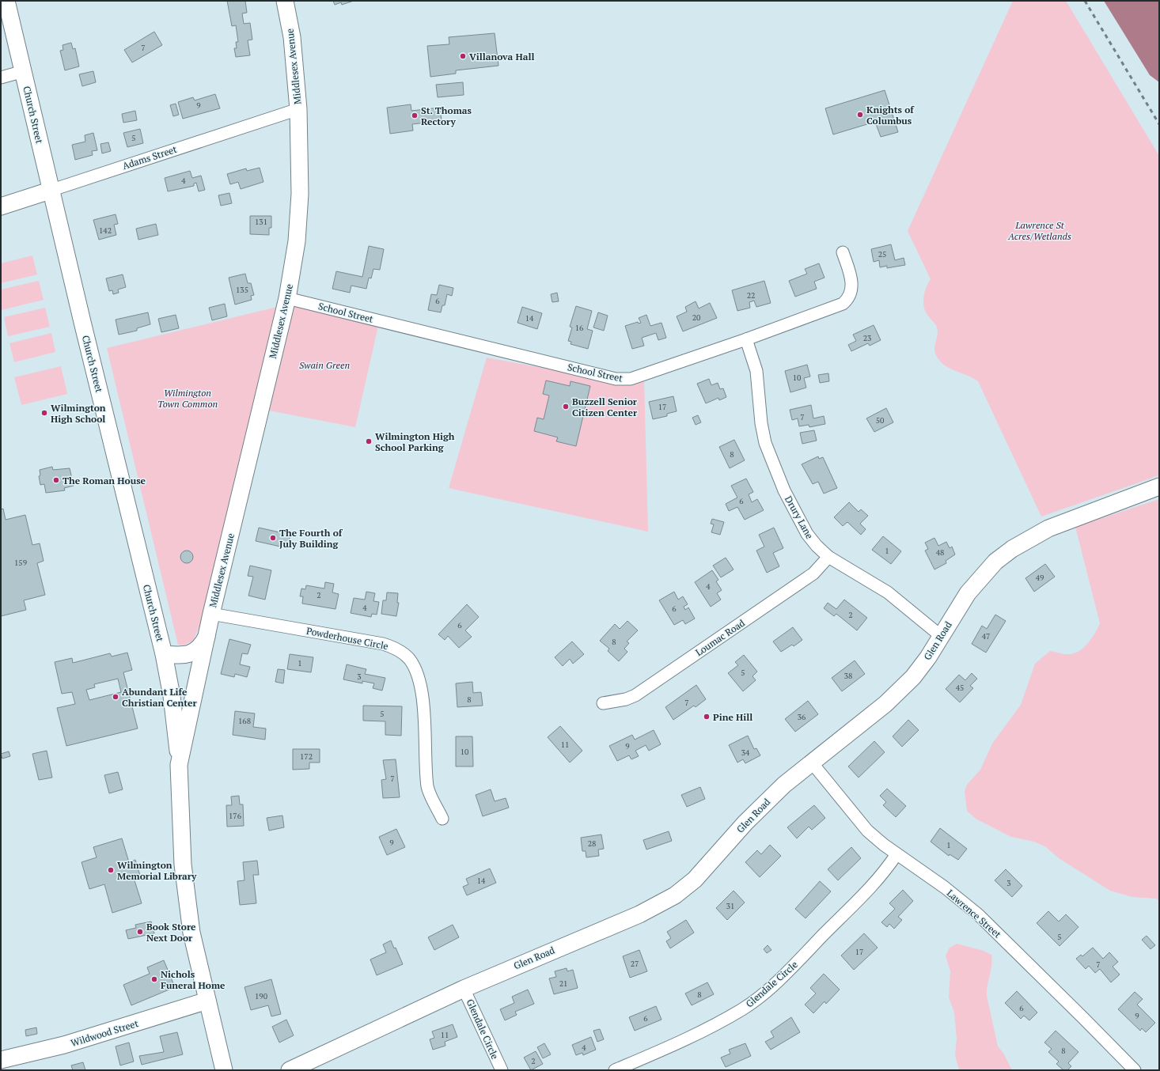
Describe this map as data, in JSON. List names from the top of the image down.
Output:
{
  "streets": {
    "street": [
      "Middlesex Avenue",
      "Church Street",
      "Adams Street",
      "School Street",
      "Drury Lane",
      "Loumac Road",
      "Powderhouse Circle",
      "Glen Road",
      "Lawrence Street",
      "Glendale Circle",
      "Wildwood Street"
    ]
  },
  "crossings": [
    ["Middlesex Avenue", "Church Street"],
    ["Middlesex Avenue", "Adams Street"],
    ["Middlesex Avenue", "School Street"],
    ["Middlesex Avenue", "Powderhouse Circle"],
    ["Middlesex Avenue", "Wildwood Street"],
    ["Church Street", "Adams Street"],
    ["School Street", "Drury Lane"],
    ["Drury Lane", "Loumac Road"],
    ["Drury Lane", "Glen Road"],
    ["Glen Road", "Lawrence Street"],
    ["Glen Road", "Glendale Circle"],
    ["Lawrence Street", "Glendale Circle"]
  ],
  "parks": ["Lawrence St Acres/Wetlands", "Swain Green", "Wilmington Town Common"],
  "places": [
    "Villanova Hall",
    "Knights of Columbus",
    "St. Thomas Rectory",
    "Buzzell Senior Citizen Center",
    "Wilmington High School",
    "Wilmington High School Parking",
    "The Roman House",
    "The Fourth of July Building",
    "Abundant Life Christian Center",
    "Pine Hill",
    "Wilmington Memorial Library",
    "Book Store Next Door",
    "Nichols Funeral Home"
  ],
  "house_numbers": [
    "7",
    "9",
    "5",
    "4",
    "131",
    "142",
    "25",
    "135",
    "22",
    "6",
    "20",
    "14",
    "16",
    "23",
    "10",
    "17",
    "7",
    "50",
    "8",
    "6",
    "1",
    "48",
    "159",
    "49",
    "4",
    "2",
    "4",
    "6",
    "2",
    "6",
    "47",
    "8",
    "1",
    "5",
    "38",
    "3",
    "45",
    "8",
    "7",
    "5",
    "36",
    "168",
    "11",
    "9",
    "10",
    "34",
    "172",
    "7",
    "176",
    "9",
    "28",
    "1",
    "14",
    "3",
    "31",
    "5",
    "17",
    "27",
    "7",
    "21",
    "8",
    "190",
    "6",
    "9",
    "6",
    "11",
    "4",
    "8",
    "2"
  ]
}
